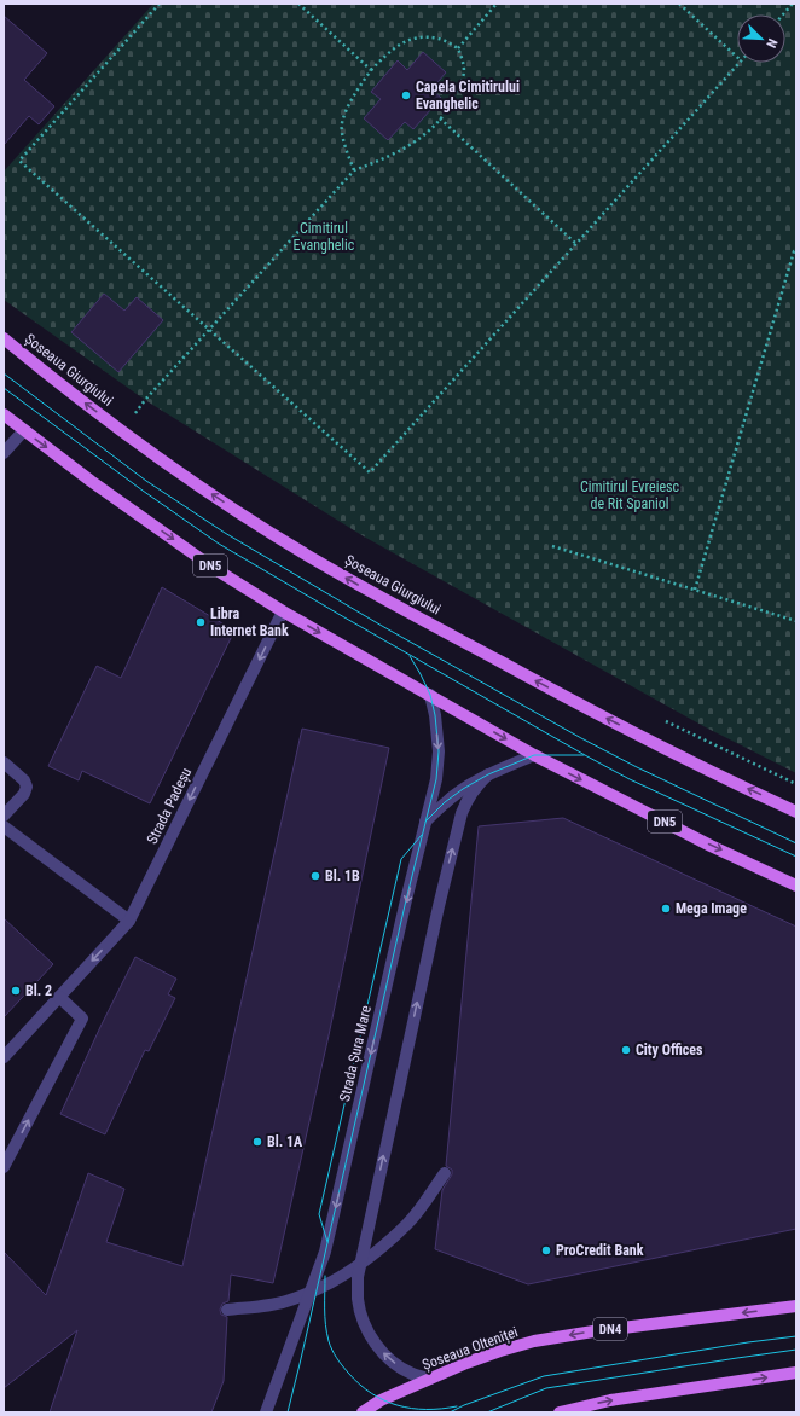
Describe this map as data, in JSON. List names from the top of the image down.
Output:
{
  "streets": {
    "main road": [
      "Șoseaua Giurgiului",
      "DN5",
      "DN4",
      "Șoseaua Olteniței"
    ],
    "street": ["Strada Padeșu", "Strada Șura Mare"]
  },
  "crossings": [
    ["DN5", "Strada Padeșu"],
    ["DN5", "Strada Șura Mare"]
  ],
  "one_way": ["Strada Padeșu"],
  "parks": ["Cimitirul Evanghelic", "Cimitirul Evreiesc de Rit Spaniol"],
  "places": [
    "Capela Cimitirului Evanghelic",
    "Libra Internet Bank",
    "Bl. 1B",
    "Mega Image",
    "Bl. 2",
    "City Offices",
    "Bl. 1A",
    "ProCredit Bank"
  ],
  "north": "bottom right"
}
